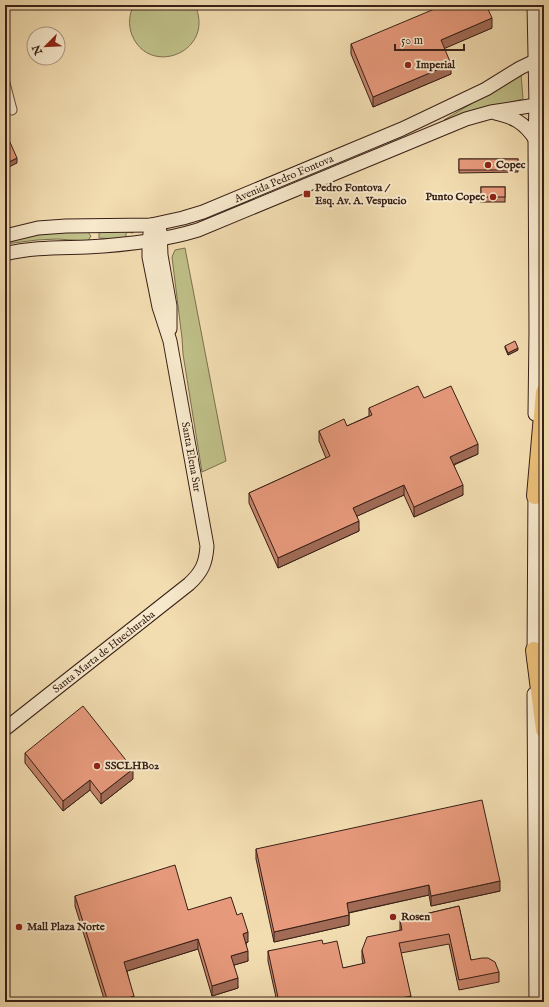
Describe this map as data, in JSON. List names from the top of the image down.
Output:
{
  "streets": {
    "street": ["Avenida Pedro Fontova", "Santa Elena Sur", "Santa Marta de Huechuraba"]
  },
  "crossings": [
    ["Avenida Pedro Fontova", "Santa Elena Sur"],
    ["Santa Elena Sur", "Santa Marta de Huechuraba"]
  ],
  "places": {
    "other": [
      "Imperial",
      "Copec",
      "Punto Copec",
      "SSCLHB02",
      "Rosen",
      "Mall Plaza Norte"
    ],
    "transit": ["Pedro Fontova / Esq. Av. A. Vespucio"]
  },
  "scale_bar": "50 m",
  "north": "bottom left"
}
